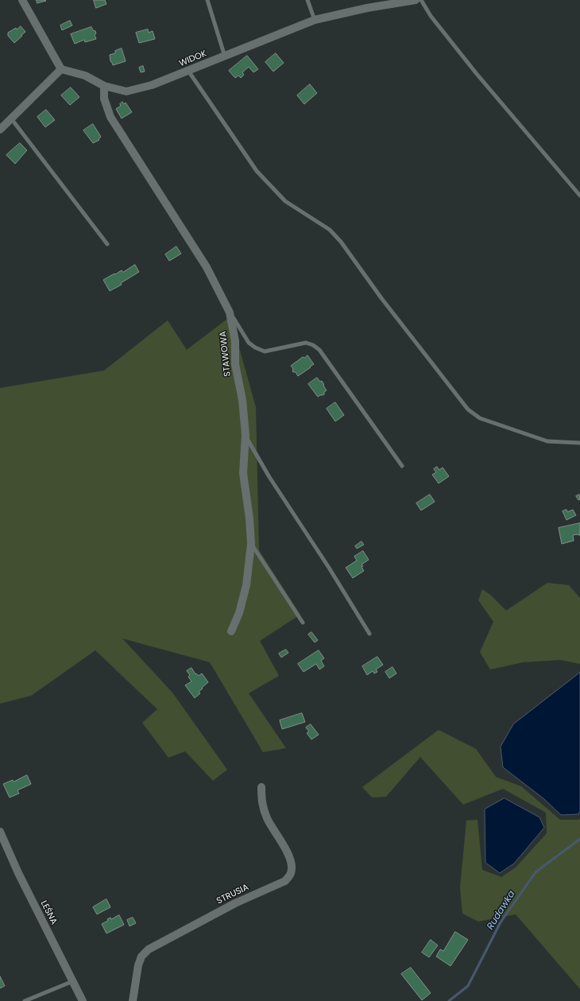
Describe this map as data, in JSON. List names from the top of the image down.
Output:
{
  "streets": {
    "street": [
      "WIDOK",
      "STAWOWA",
      "STRUSIA",
      "LEŚNA"
    ]
  },
  "crossings": [
    ["WIDOK", "STAWOWA"]
  ],
  "water": ["Rudawka"]
}
